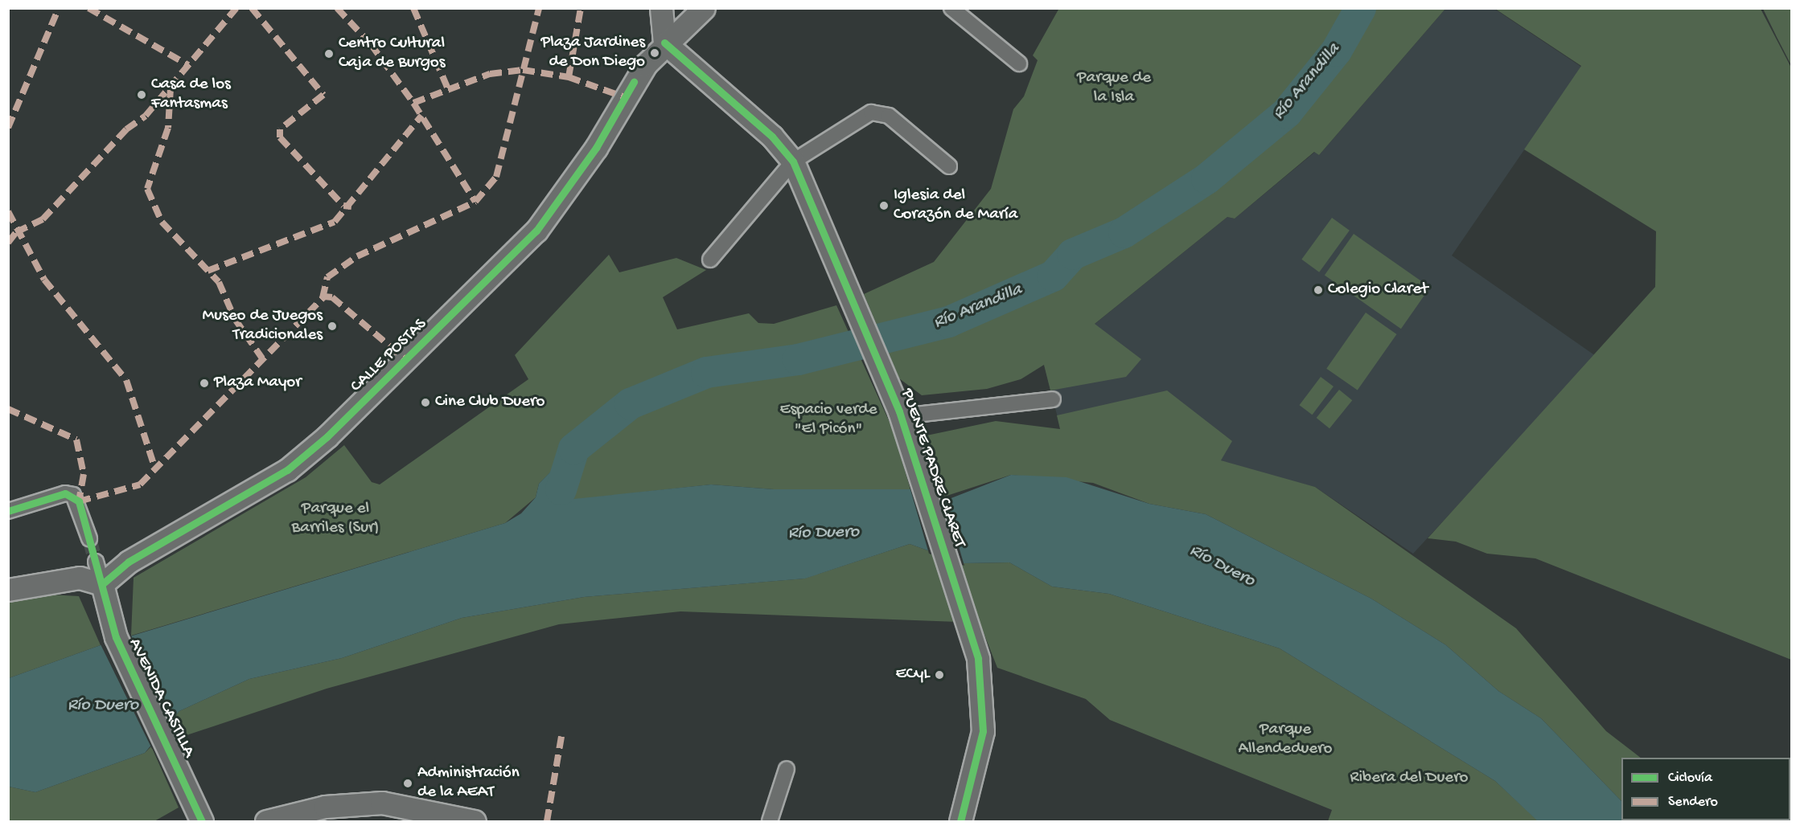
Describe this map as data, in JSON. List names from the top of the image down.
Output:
{
  "streets": {
    "street": ["CALLE POSTAS", "PUENTE PADRE CLARET", "AVENIDA CASTILLA"]
  },
  "crossings": [
    ["CALLE POSTAS", "PUENTE PADRE CLARET"],
    ["CALLE POSTAS", "AVENIDA CASTILLA"]
  ],
  "water": ["Río Arandilla", "Río Duero"],
  "parks": [
    "Parque de la Isla",
    "Espacio verde \"El Picón\"",
    "Parque el Barriles (Sur)",
    "Parque Allendeduero",
    "Ribera del Duero"
  ],
  "places": [
    "Plaza Jardines de Don Diego",
    "Centro Cultural Caja de Burgos",
    "Casa de los Fantasmas",
    "Iglesia del Corazón de María",
    "Colegio Claret",
    "Museo de Juegos Tradicionales",
    "Plaza Mayor",
    "Cine Club Duero",
    "ECyL",
    "Administración de la AEAT"
  ],
  "legend": ["Ciclovía", "Sendero"]
}
